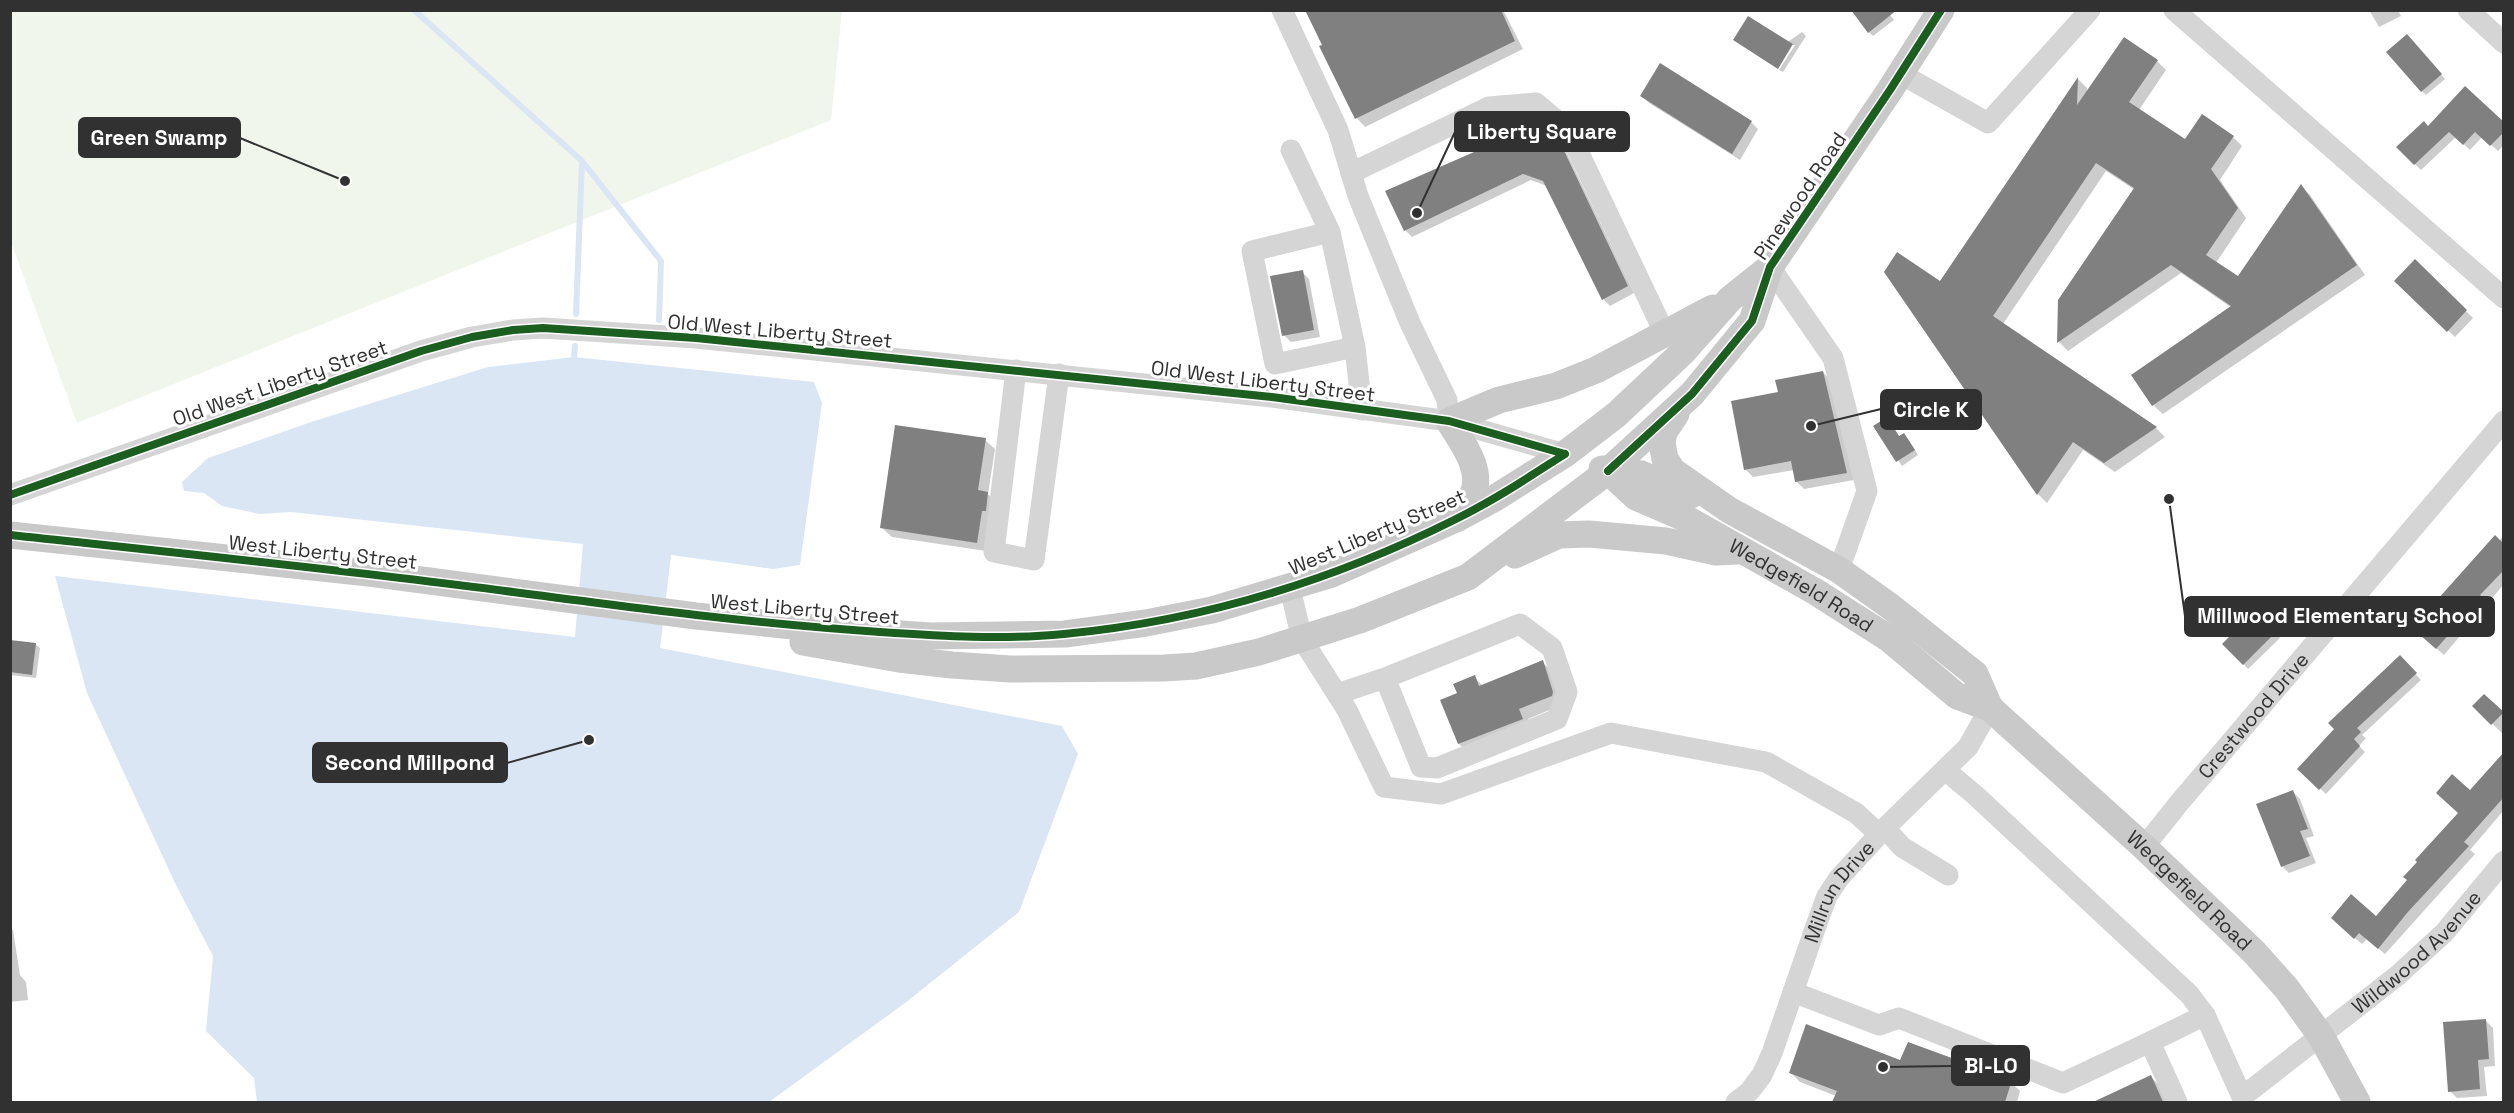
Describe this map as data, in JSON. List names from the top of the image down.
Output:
{
  "streets": {
    "main road": [
      "Pinewood Road",
      "Old West Liberty Street",
      "West Liberty Street",
      "Wedgefield Road"
    ],
    "street": ["Crestwood Drive", "Millrun Drive", "Wildwood Avenue"]
  },
  "crossings": [
    ["Pinewood Road", "Old West Liberty Street"],
    ["Pinewood Road", "West Liberty Street"],
    ["Pinewood Road", "Wedgefield Road"],
    ["Old West Liberty Street", "West Liberty Street"],
    ["Old West Liberty Street", "Wedgefield Road"],
    ["West Liberty Street", "Wedgefield Road"],
    ["Wedgefield Road", "Crestwood Drive"],
    ["Wedgefield Road", "Millrun Drive"],
    ["Wedgefield Road", "Wildwood Avenue"]
  ],
  "places": [
    "Green Swamp",
    "Liberty Square",
    "Circle K",
    "Millwood Elementary School",
    "Second Millpond",
    "BI-LO"
  ]
}
